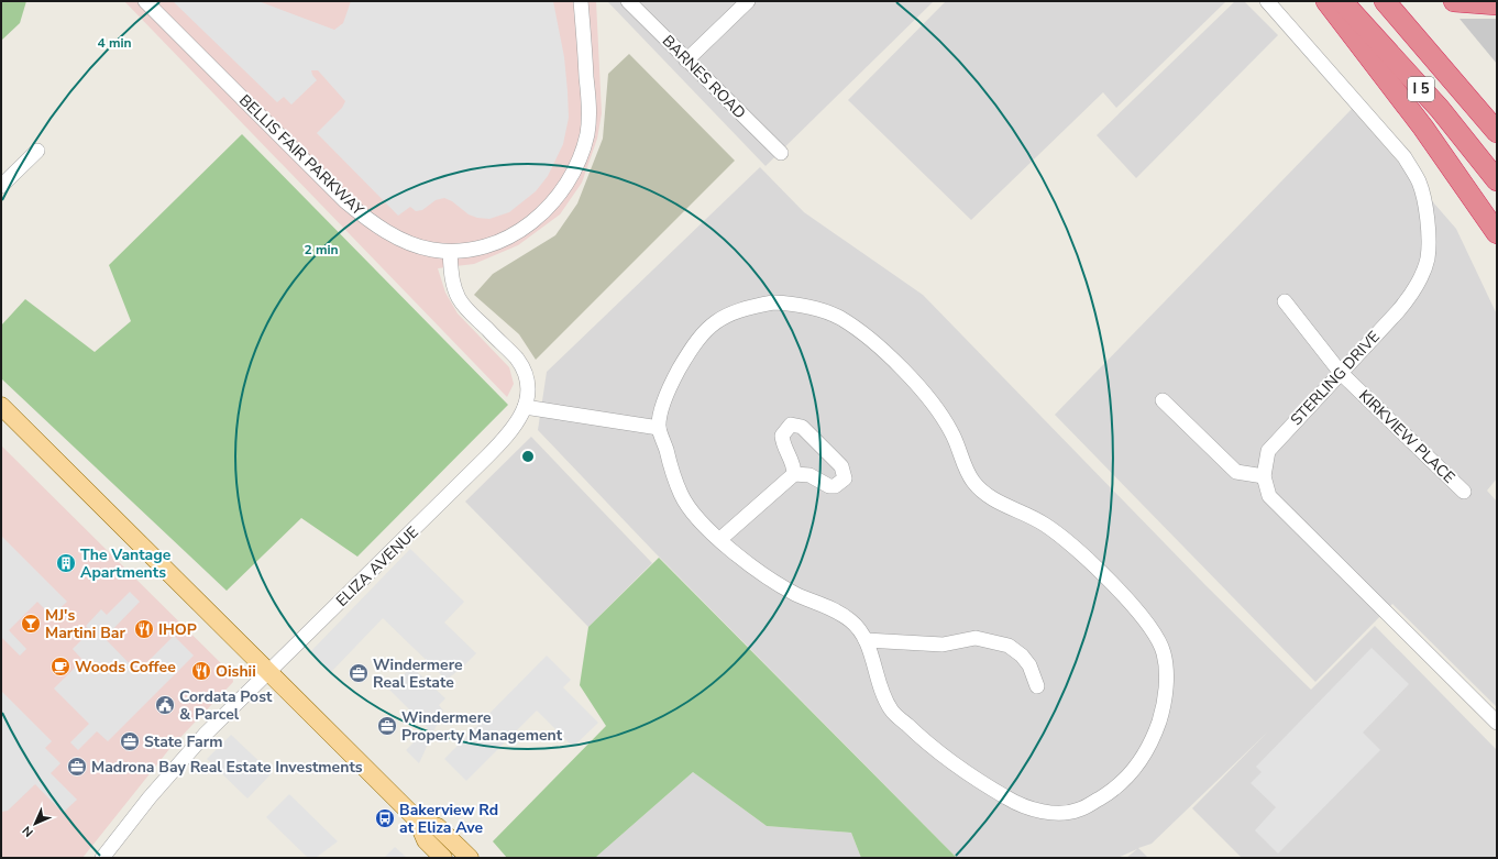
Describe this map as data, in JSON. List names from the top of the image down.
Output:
{
  "streets": {
    "highway": ["I 5"],
    "street": [
      "BARNES ROAD",
      "BELLIS FAIR PARKWAY",
      "STERLING DRIVE",
      "KIRKVIEW PLACE",
      "ELIZA AVENUE"
    ]
  },
  "crossings": [
    ["BELLIS FAIR PARKWAY", "ELIZA AVENUE"],
    ["STERLING DRIVE", "KIRKVIEW PLACE"]
  ],
  "places": {
    "building": ["The Vantage Apartments"],
    "bar": ["MJ's Martini Bar"],
    "restaurant": ["IHOP", "Oishii"],
    "cafe": ["Woods Coffee"],
    "office": [
      "Windermere Real Estate",
      "Windermere Property Management",
      "State Farm",
      "Madrona Bay Real Estate Investments"
    ],
    "public building": ["Cordata Post & Parcel"],
    "bus stop": ["Bakerview Rd at Eliza Ave"]
  },
  "north": "bottom left",
  "rings": ["4 min", "2 min"]
}
